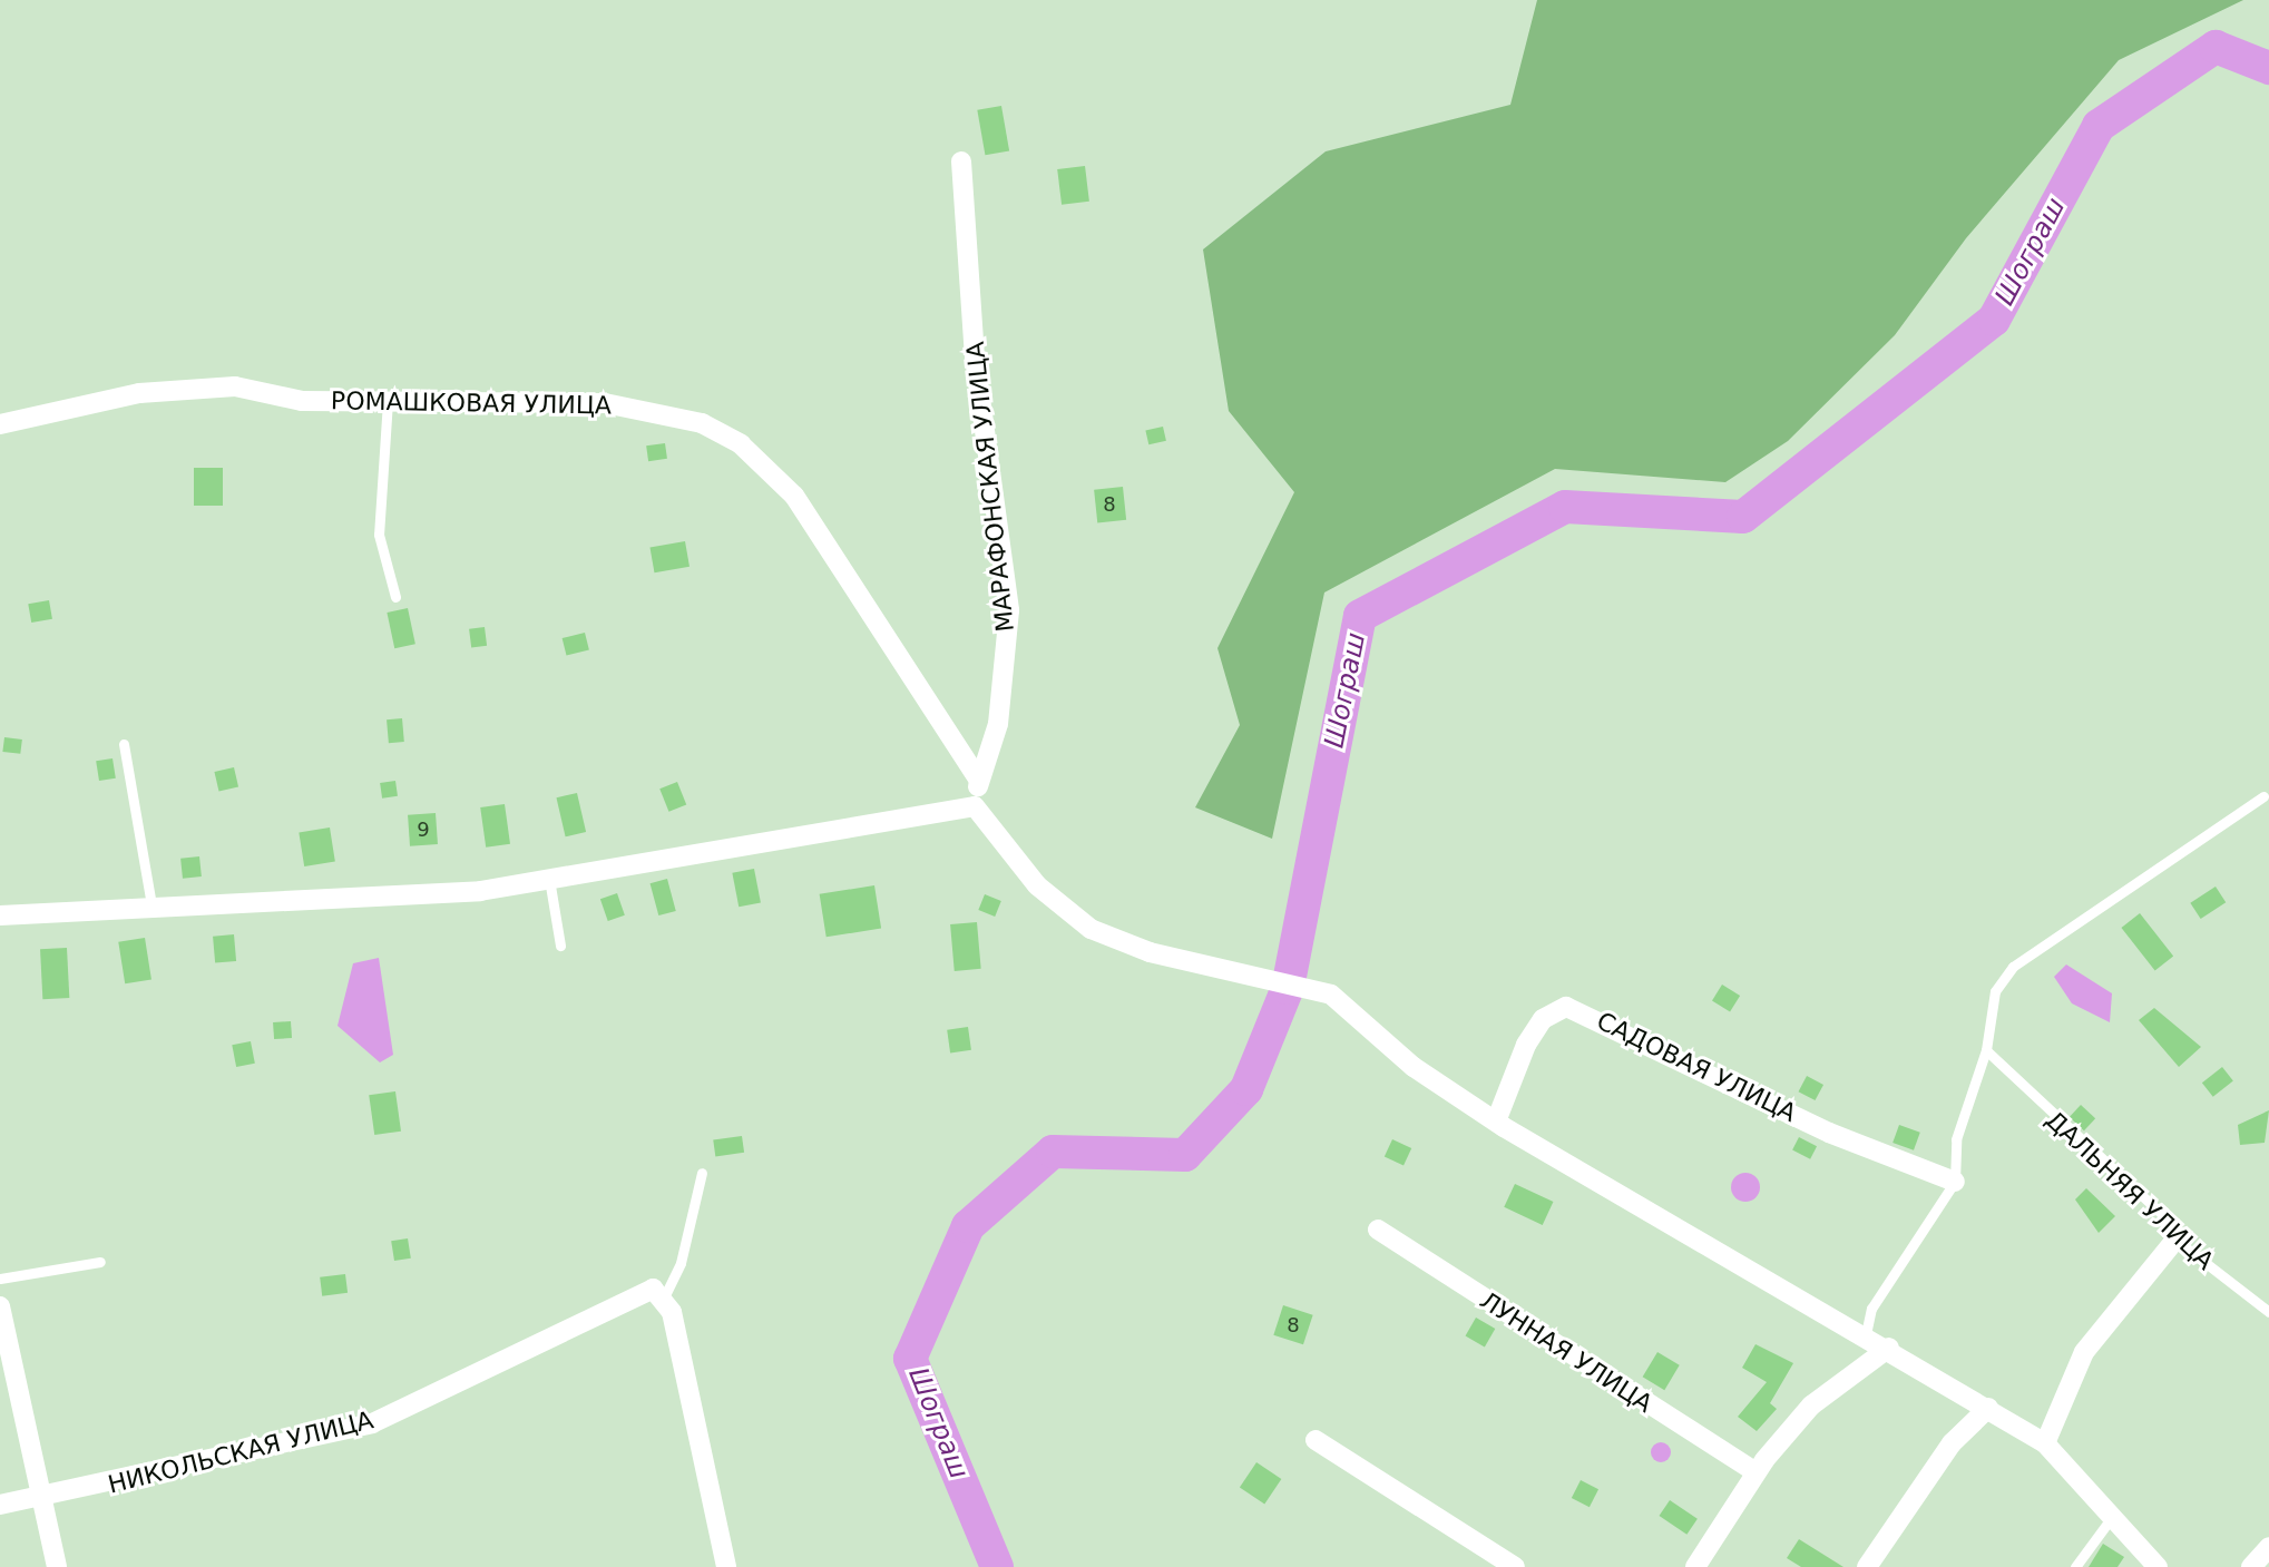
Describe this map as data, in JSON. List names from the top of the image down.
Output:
{
  "streets": {
    "street": [
      "РОМАШКОВАЯ УЛИЦА",
      "МАРАФОНСКАЯ УЛИЦА",
      "САДОВАЯ УЛИЦА",
      "ЛУННАЯ УЛИЦА",
      "НИКОЛЬСКАЯ УЛИЦА"
    ],
    "lane": ["ДАЛЬНЯЯ УЛИЦА"]
  },
  "crossings": [
    ["РОМАШКОВАЯ УЛИЦА", "МАРАФОНСКАЯ УЛИЦА"]
  ],
  "water": ["Шограш"],
  "house_numbers": ["8", "9", "8"]
}
